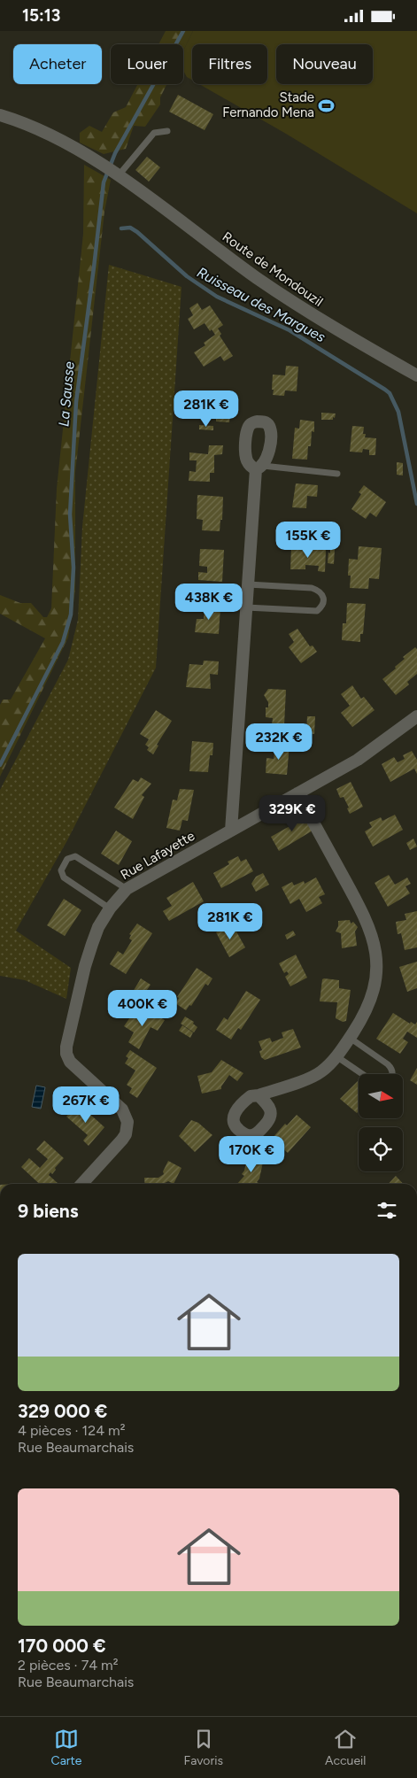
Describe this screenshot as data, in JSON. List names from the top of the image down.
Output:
{
  "streets": {
    "street": ["Route de Mondouzil", "Rue Lafayette"]
  },
  "water": ["Ruisseau des Margues", "La Sausse"],
  "places": {
    "sports": ["Stade Fernando Mena"]
  },
  "north": "right",
  "page": {
    "status": "15:13",
    "chip": [
      "Acheter",
      "Louer",
      "Filtres",
      "Nouveau"
    ],
    "price": [
      "281K €",
      "155K €",
      "438K €",
      "232K €",
      "329K €",
      "281K €",
      "400K €",
      "267K €",
      "170K €"
    ],
    "heading": "9 biens",
    "list": [
      {
        "name": "329 000 €",
        "note": "4 pièces · 124 m² · Rue Beaumarchais"
      },
      {
        "name": "170 000 €",
        "note": "2 pièces · 74 m² · Rue Beaumarchais"
      }
    ],
    "tabs": ["Carte", "Favoris", "Accueil"]
  }
}
